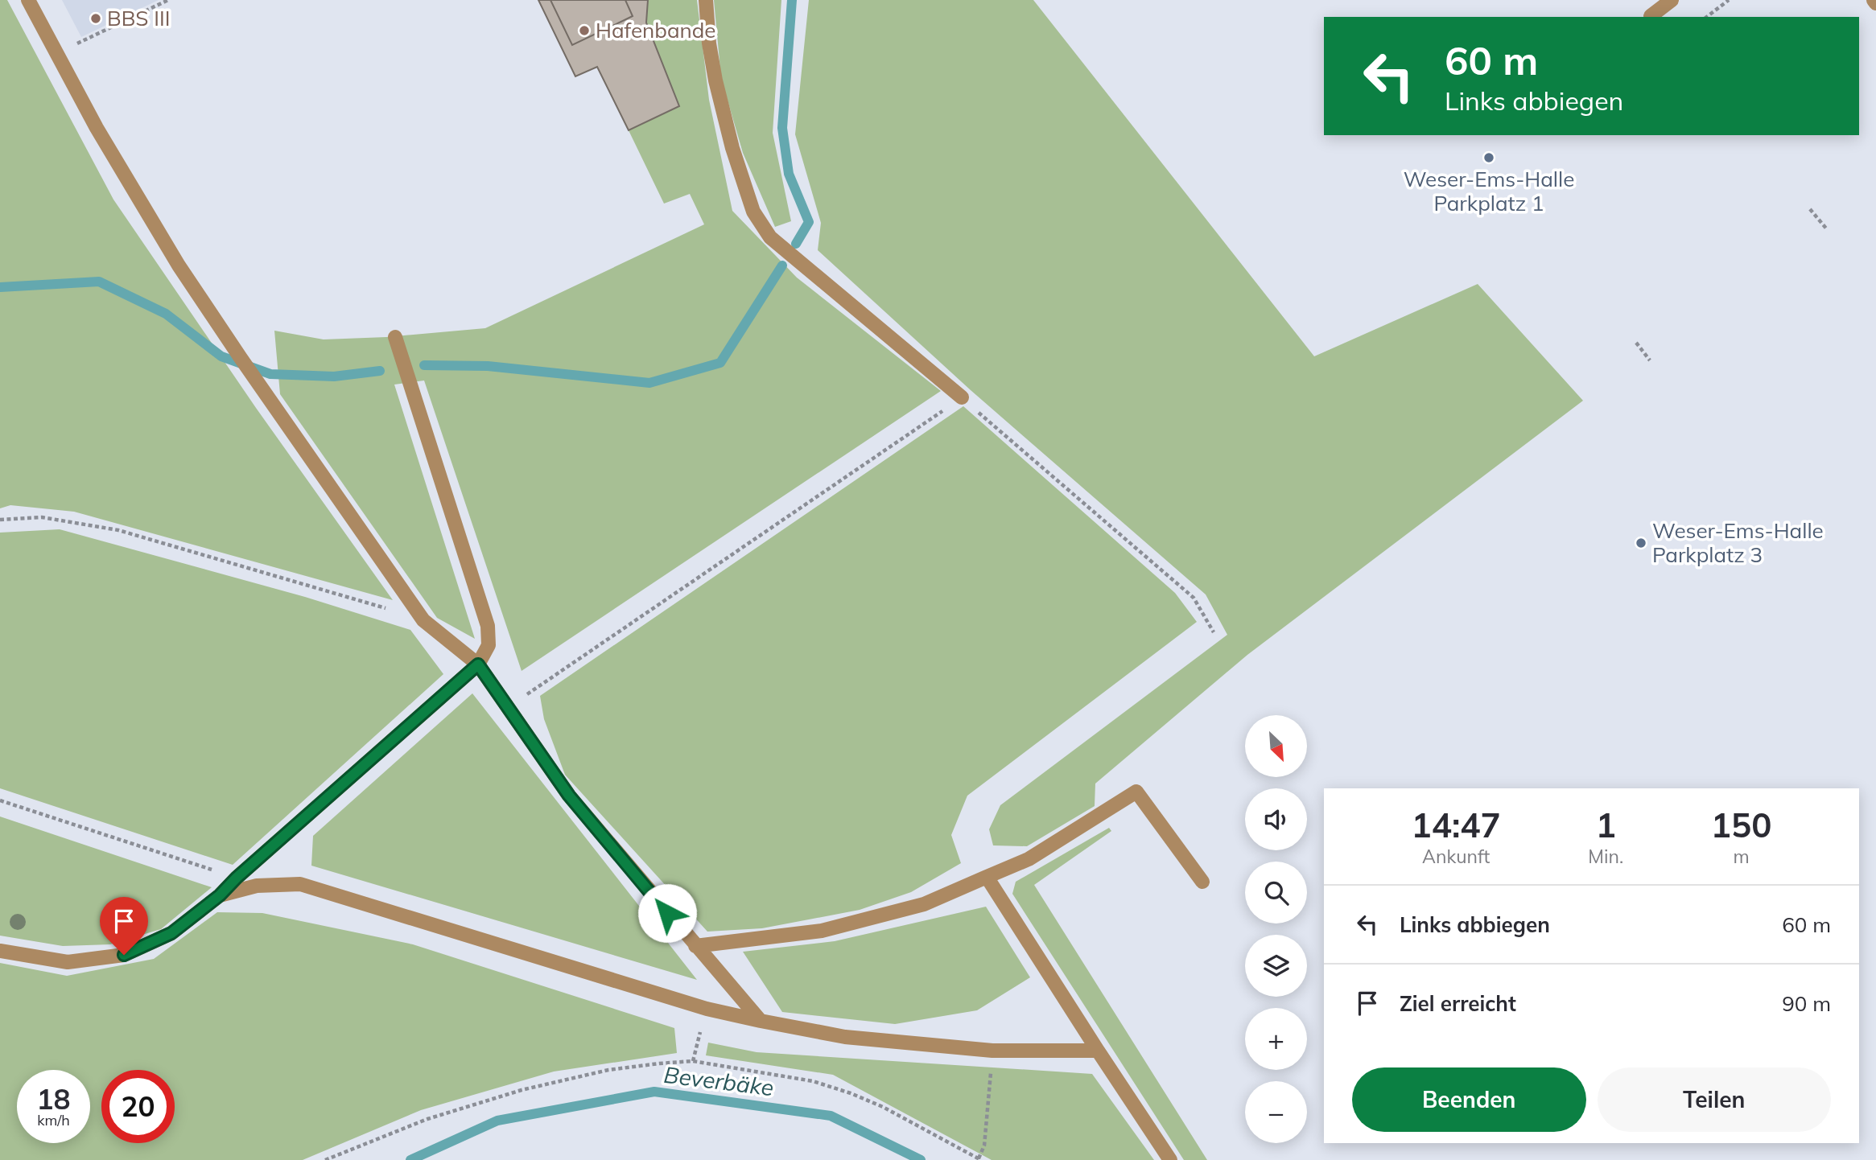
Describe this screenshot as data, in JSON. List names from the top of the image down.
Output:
{
  "water": ["Beverbäke"],
  "places": [
    "BBS III",
    "Hafenbande",
    "Weser-Ems-Halle Parkplatz 1",
    "Weser-Ems-Halle Parkplatz 3"
  ],
  "north": "bottom right",
  "page": {
    "turn": ["60 m", "Links abbiegen"],
    "map_buttons": ["+", "−"],
    "eta": [
      "14:47",
      "Ankunft",
      "1",
      "Min.",
      "150",
      "m"
    ],
    "list": [
      {
        "name": "Links abbiegen",
        "value": "60 m"
      },
      {
        "name": "Ziel erreicht",
        "value": "90 m"
      }
    ],
    "buttons": ["Beenden", "Teilen"],
    "speed": "18 km/h",
    "limit": "20"
  }
}
